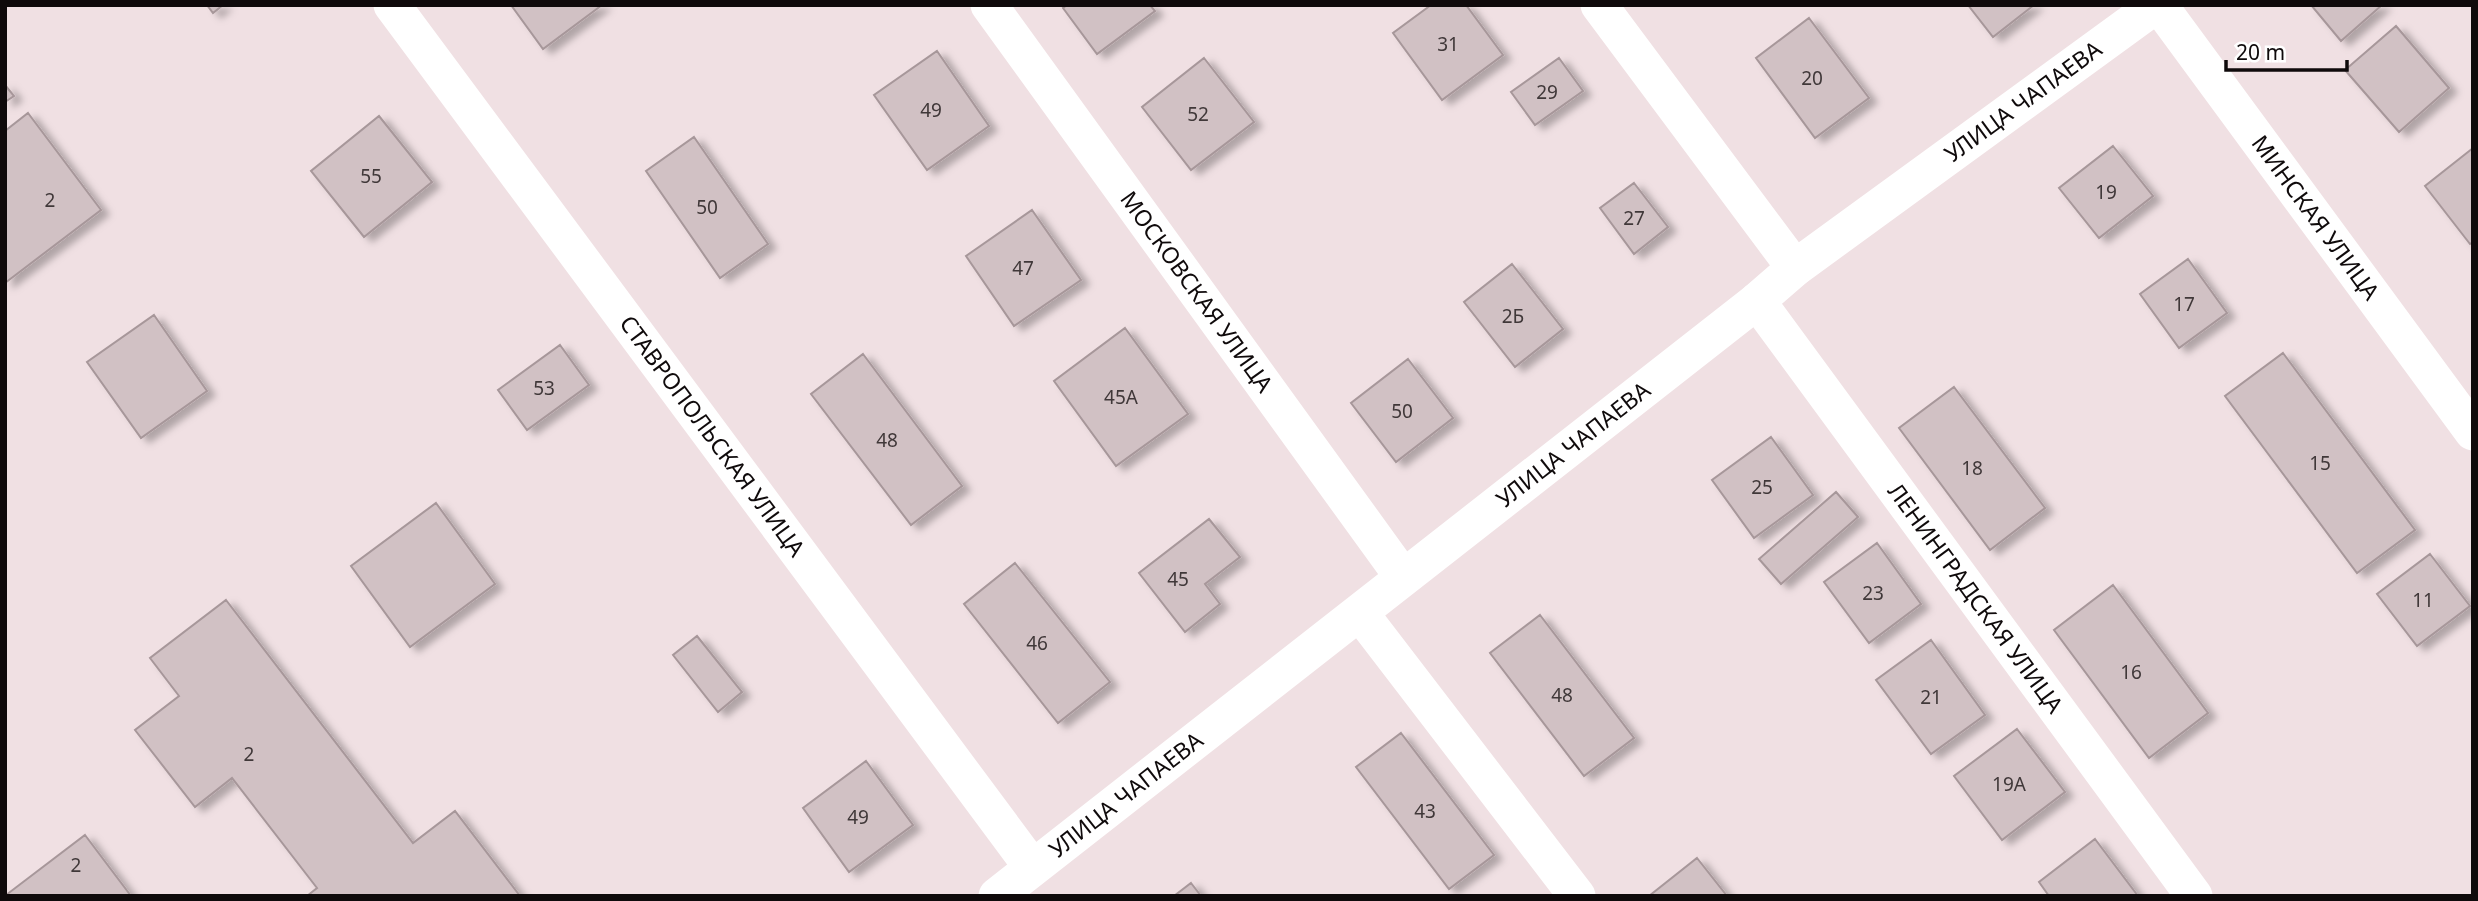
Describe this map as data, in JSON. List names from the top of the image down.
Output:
{
  "streets": {
    "street": [
      "УЛИЦА ЧАПАЕВА",
      "МИНСКАЯ УЛИЦА",
      "МОСКОВСКАЯ УЛИЦА",
      "СТАВРОПОЛЬСКАЯ УЛИЦА",
      "ЛЕНИНГРАДСКАЯ УЛИЦА"
    ]
  },
  "crossings": [
    ["УЛИЦА ЧАПАЕВА", "МИНСКАЯ УЛИЦА"],
    ["УЛИЦА ЧАПАЕВА", "МОСКОВСКАЯ УЛИЦА"],
    ["УЛИЦА ЧАПАЕВА", "СТАВРОПОЛЬСКАЯ УЛИЦА"],
    ["УЛИЦА ЧАПАЕВА", "ЛЕНИНГРАДСКАЯ УЛИЦА"]
  ],
  "house_numbers": [
    "31",
    "20",
    "29",
    "49",
    "52",
    "55",
    "19",
    "2",
    "50",
    "27",
    "47",
    "17",
    "2Б",
    "53",
    "45А",
    "50",
    "48",
    "15",
    "18",
    "25",
    "45",
    "23",
    "11",
    "46",
    "16",
    "48",
    "21",
    "2",
    "19А",
    "43",
    "49",
    "2"
  ],
  "scale_bar": "20 m"
}
